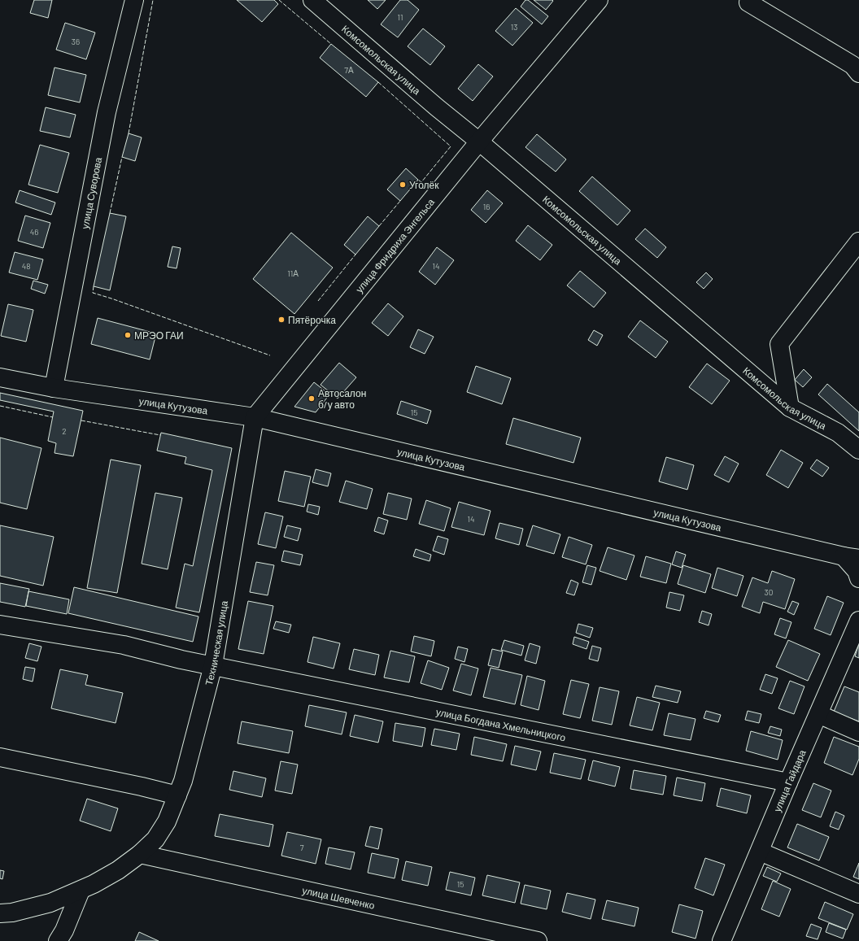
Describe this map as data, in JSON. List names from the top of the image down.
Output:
{
  "streets": {
    "street": [
      "Комсомольская улица",
      "улица Суворова",
      "улица Фридриха Энгельса",
      "улица Кутузова",
      "Техническая улица",
      "улица Богдана Хмельницкого",
      "улица Гайдара",
      "улица Шевченко"
    ]
  },
  "crossings": [
    ["Комсомольская улица", "улица Фридриха Энгельса"],
    ["улица Суворова", "улица Кутузова"],
    ["улица Фридриха Энгельса", "улица Кутузова"],
    ["улица Фридриха Энгельса", "Техническая улица"],
    ["улица Кутузова", "Техническая улица"],
    ["Техническая улица", "улица Богдана Хмельницкого"],
    ["Техническая улица", "улица Шевченко"],
    ["улица Богдана Хмельницкого", "улица Гайдара"]
  ],
  "places": [
    "Уголёк",
    "Пятёрочка",
    "МРЭО ГАИ",
    "Автосалон б/у авто"
  ],
  "house_numbers": [
    "11",
    "13",
    "36",
    "7А",
    "16",
    "46",
    "48",
    "14",
    "11А",
    "15",
    "2",
    "14",
    "30",
    "7",
    "15"
  ]
}
